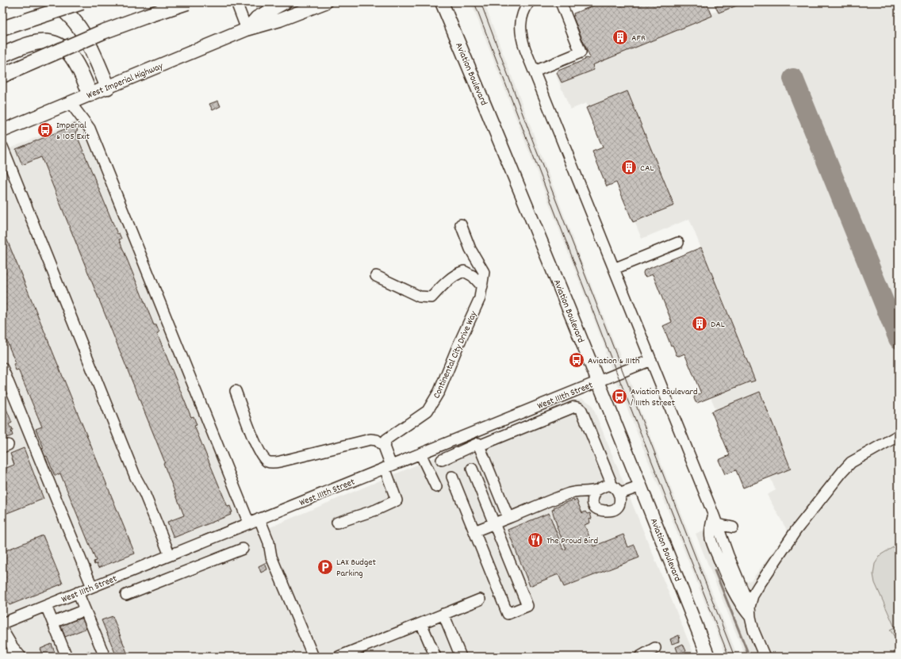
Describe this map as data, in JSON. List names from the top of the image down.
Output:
{
  "streets": {
    "main road": ["Aviation Boulevard", "West Imperial Highway"],
    "street": ["Continental City Drive Way", "West 111th Street"]
  },
  "crossings": [
    ["Aviation Boulevard", "West 111th Street"]
  ],
  "places": {
    "building": ["AFR", "CAL", "DAL"],
    "bus stop": ["Imperial & 105 Exit", "Aviation & 111th", "Aviation Boulevard / 111th Street"],
    "restaurant": ["The Proud Bird"],
    "parking": ["LAX Budget Parking"]
  }
}
